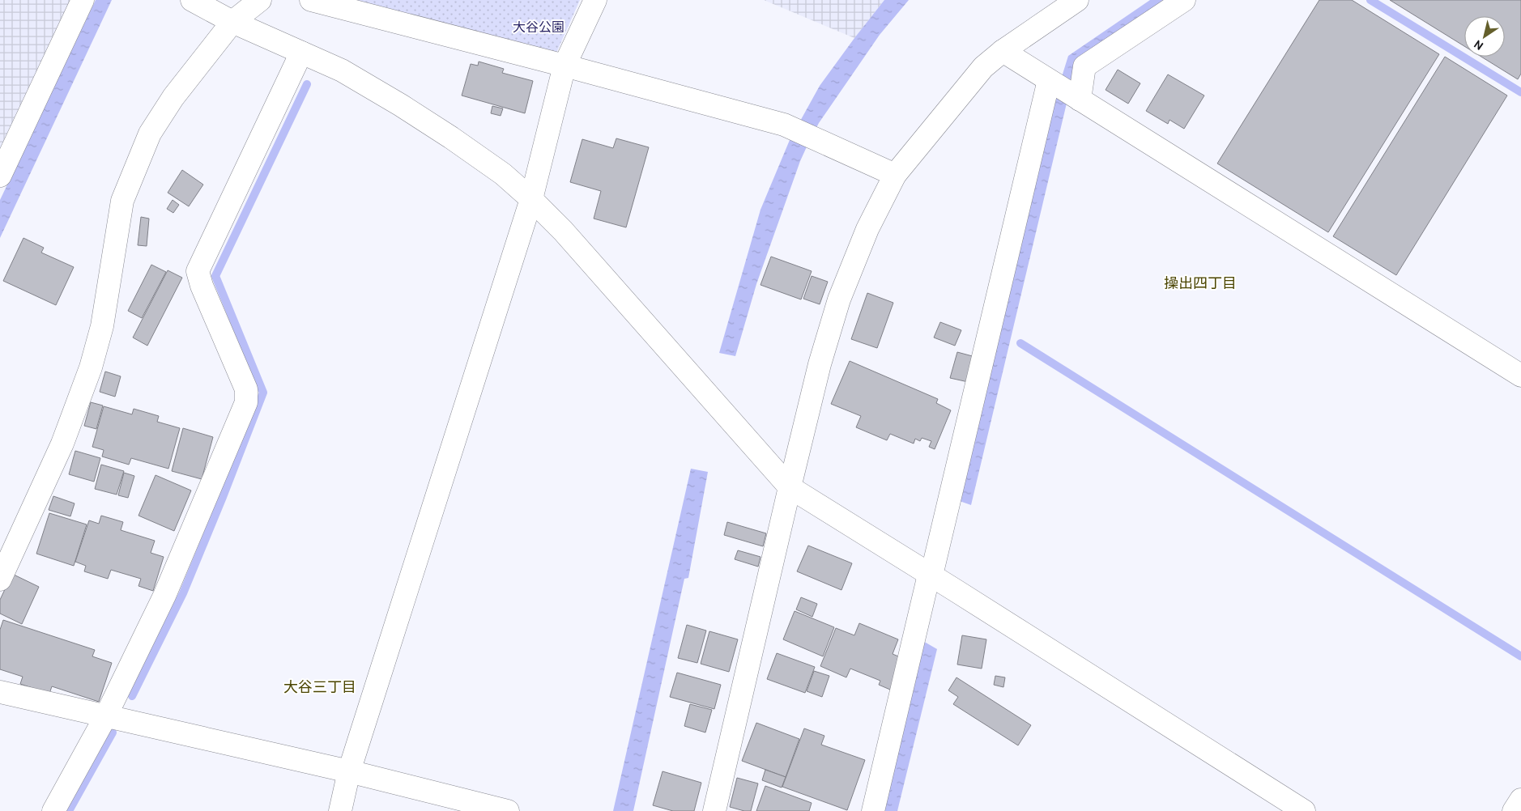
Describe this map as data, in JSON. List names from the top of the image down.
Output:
{
  "districts": ["操出四丁目", "大谷三丁目"],
  "parks": ["大谷公園"],
  "north": "bottom left"
}
